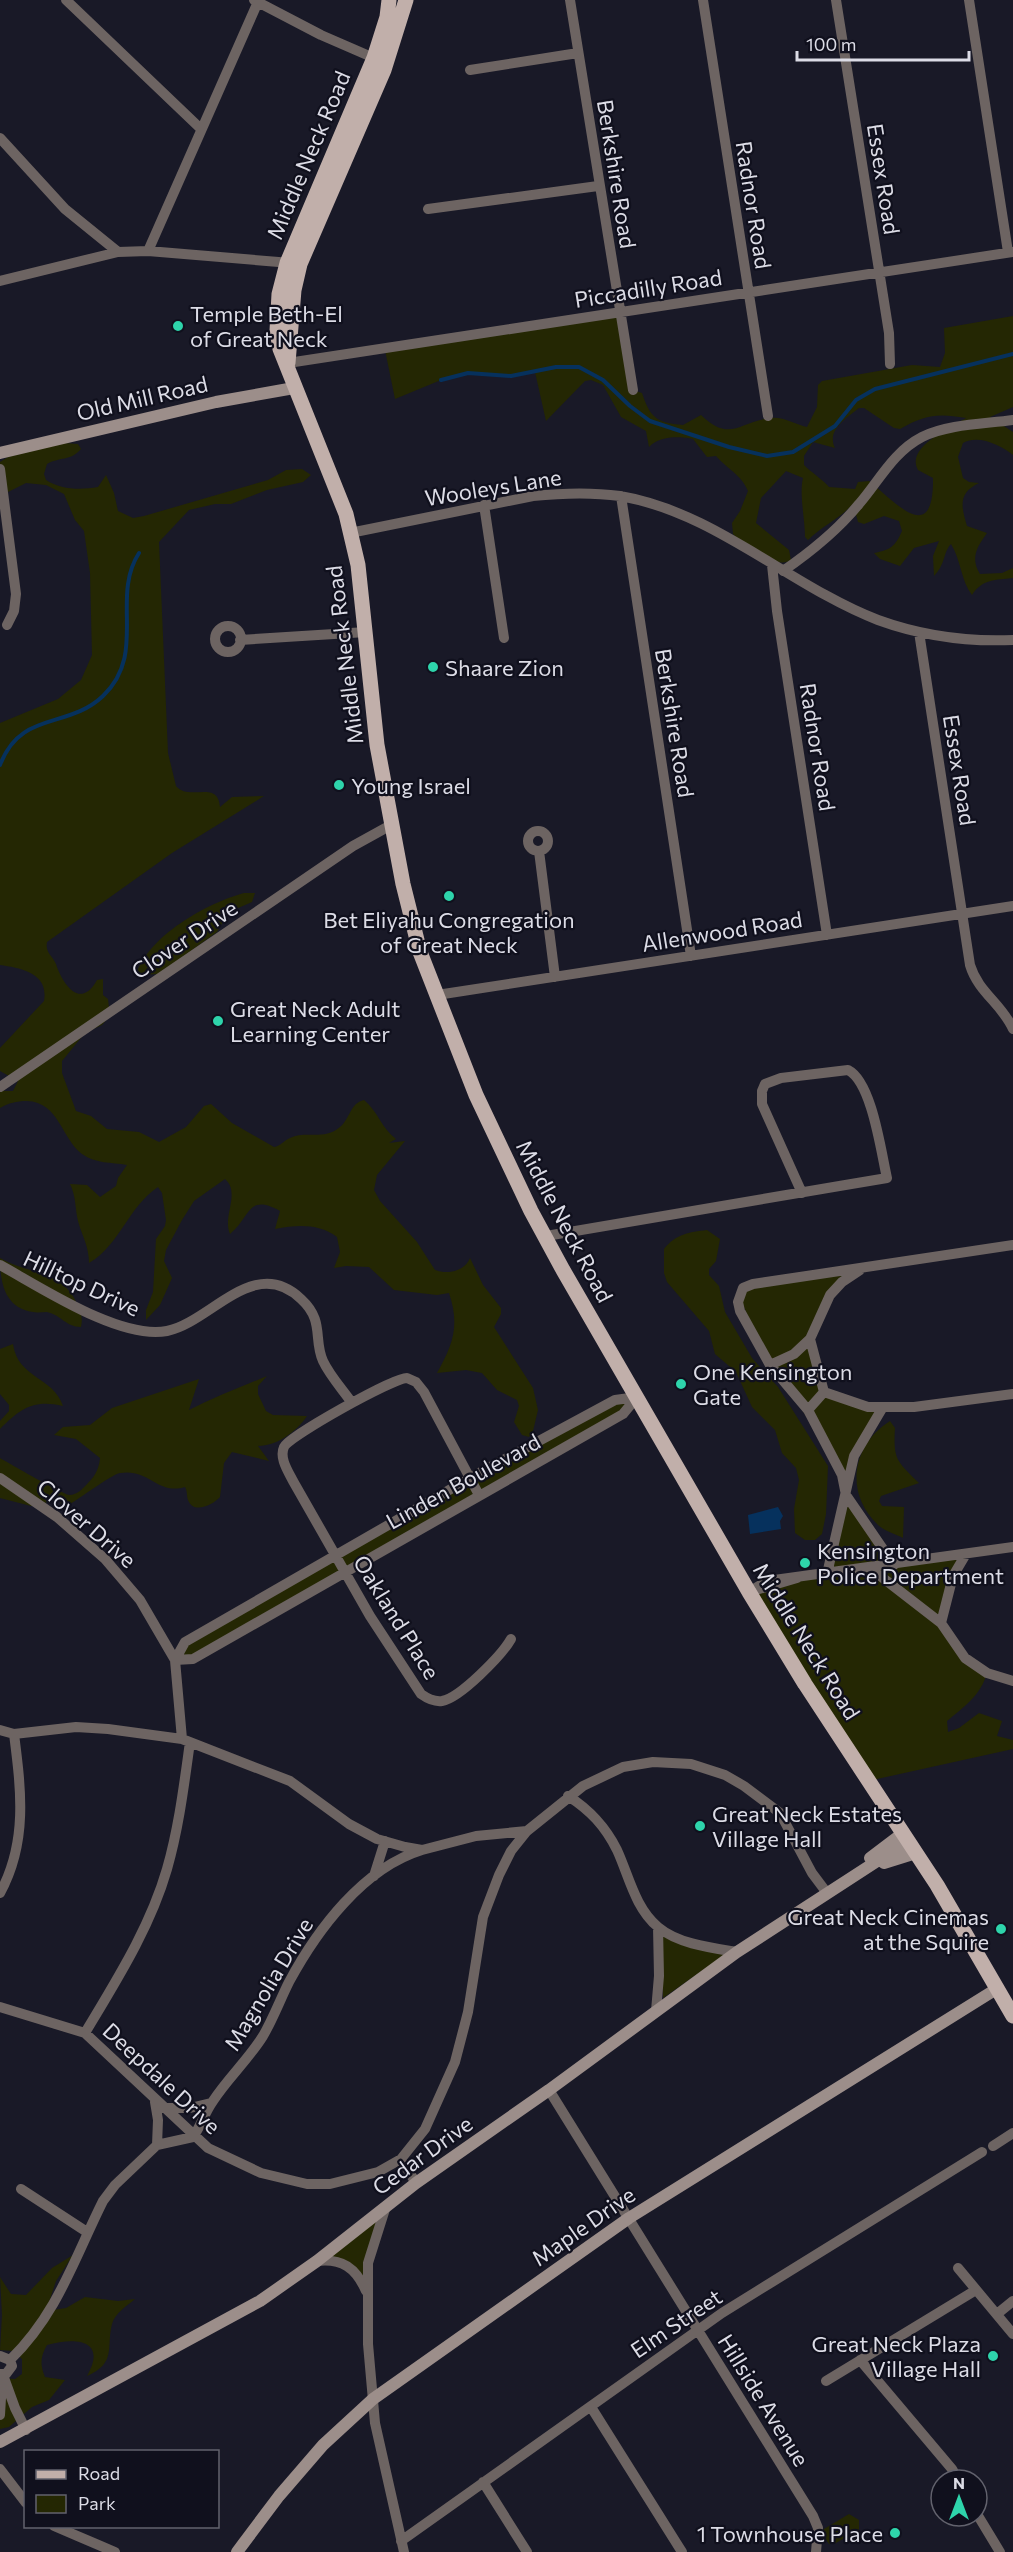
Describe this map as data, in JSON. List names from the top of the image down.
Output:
{
  "streets": {
    "main road": ["Middle Neck Road"],
    "street": [
      "Berkshire Road",
      "Essex Road",
      "Radnor Road",
      "Piccadilly Road",
      "Old Mill Road",
      "Wooleys Lane",
      "Allenwood Road",
      "Clover Drive",
      "Hilltop Drive",
      "Linden Boulevard",
      "Oakland Place",
      "Magnolia Drive",
      "Deepdale Drive",
      "Cedar Drive",
      "Maple Drive",
      "Elm Street",
      "Hillside Avenue"
    ]
  },
  "crossings": [
    ["Middle Neck Road", "Piccadilly Road"],
    ["Middle Neck Road", "Old Mill Road"],
    ["Middle Neck Road", "Wooleys Lane"],
    ["Middle Neck Road", "Allenwood Road"],
    ["Middle Neck Road", "Clover Drive"],
    ["Middle Neck Road", "Linden Boulevard"],
    ["Middle Neck Road", "Cedar Drive"],
    ["Middle Neck Road", "Maple Drive"],
    ["Berkshire Road", "Piccadilly Road"],
    ["Berkshire Road", "Wooleys Lane"],
    ["Berkshire Road", "Allenwood Road"],
    ["Essex Road", "Piccadilly Road"],
    ["Essex Road", "Wooleys Lane"],
    ["Essex Road", "Allenwood Road"],
    ["Radnor Road", "Piccadilly Road"],
    ["Radnor Road", "Wooleys Lane"],
    ["Radnor Road", "Allenwood Road"],
    ["Clover Drive", "Linden Boulevard"],
    ["Clover Drive", "Deepdale Drive"],
    ["Hilltop Drive", "Oakland Place"],
    ["Linden Boulevard", "Oakland Place"],
    ["Magnolia Drive", "Deepdale Drive"],
    ["Deepdale Drive", "Cedar Drive"],
    ["Cedar Drive", "Hillside Avenue"],
    ["Maple Drive", "Hillside Avenue"],
    ["Elm Street", "Hillside Avenue"]
  ],
  "places": [
    "Temple Beth-El of Great Neck",
    "Shaare Zion",
    "Young Israel",
    "Bet Eliyahu Congregation of Great Neck",
    "Great Neck Adult Learning Center",
    "One Kensington Gate",
    "Kensington Police Department",
    "Great Neck Estates Village Hall",
    "Great Neck Cinemas at the Squire",
    "Great Neck Plaza Village Hall",
    "1 Townhouse Place"
  ],
  "legend": ["Road", "Park"],
  "scale_bar": "100 m",
  "north": "top"
}
